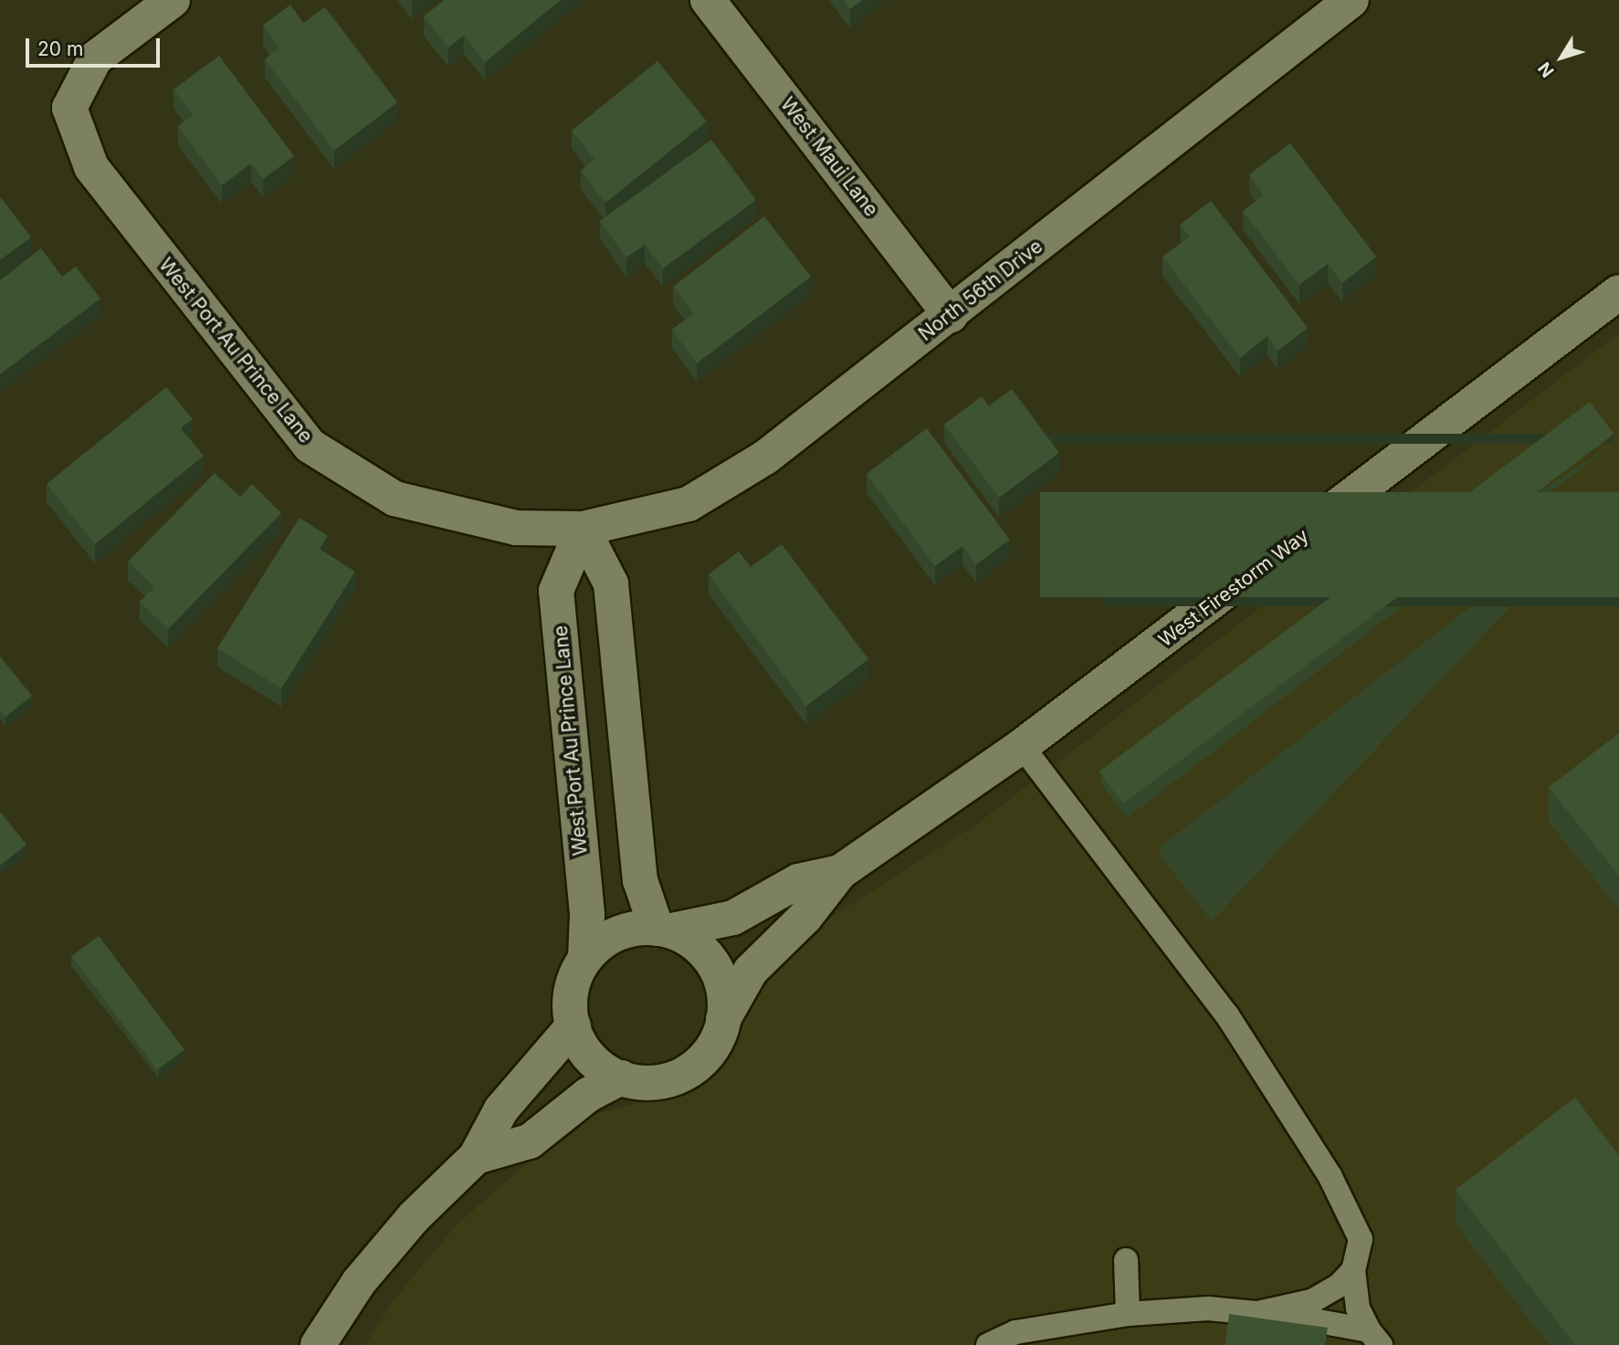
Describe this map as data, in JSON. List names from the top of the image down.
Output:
{
  "streets": {
    "street": [
      "West Maui Lane",
      "North 56th Drive",
      "West Port Au Prince Lane",
      "West Firestorm Way"
    ]
  },
  "crossings": [
    ["West Maui Lane", "North 56th Drive"],
    ["North 56th Drive", "West Port Au Prince Lane"],
    ["West Port Au Prince Lane", "West Firestorm Way"]
  ],
  "scale_bar": "20 m",
  "north": "bottom left"
}
